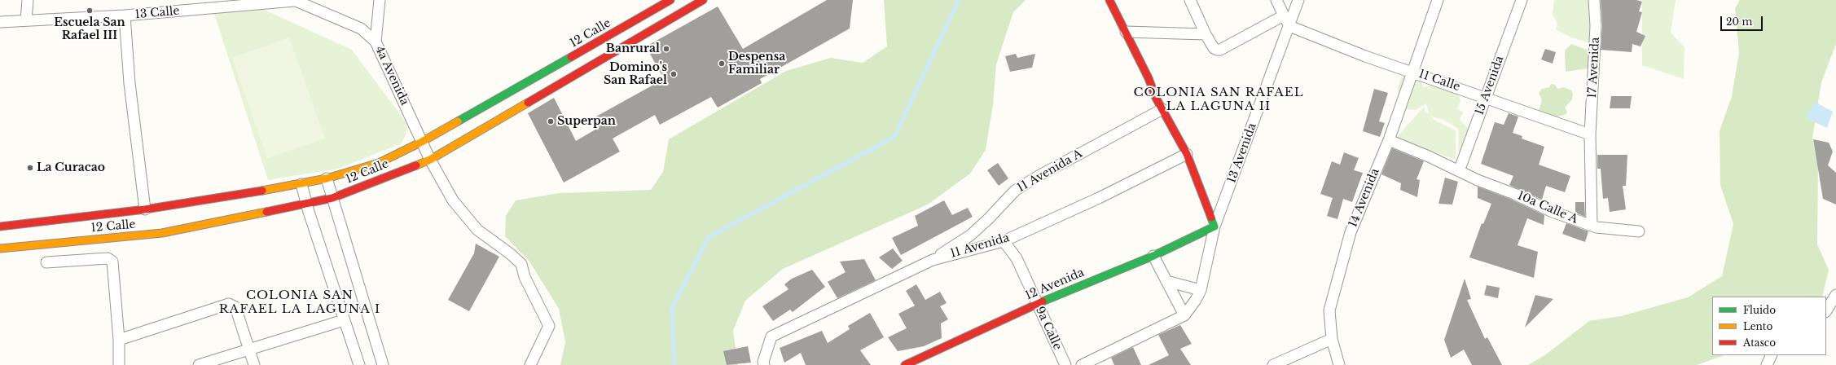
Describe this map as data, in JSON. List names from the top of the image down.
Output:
{
  "streets": {
    "main road": ["12 Calle", "12 Avenida"],
    "street": [
      "13 Calle",
      "17 Avenida",
      "4a Avenida",
      "11 Calle",
      "15 Avenida",
      "13 Avenida",
      "11 Avenida A",
      "14 Avenida",
      "10a Calle A",
      "11 Avenida",
      "9a Calle"
    ]
  },
  "crossings": [
    ["13 Calle", "4a Avenida"],
    ["12 Calle", "4a Avenida"],
    ["17 Avenida", "11 Calle"],
    ["17 Avenida", "10a Calle A"],
    ["11 Calle", "15 Avenida"],
    ["11 Calle", "13 Avenida"],
    ["11 Calle", "14 Avenida"],
    ["15 Avenida", "10a Calle A"],
    ["13 Avenida", "12 Avenida"],
    ["11 Avenida A", "11 Avenida"],
    ["14 Avenida", "10a Calle A"],
    ["11 Avenida", "9a Calle"],
    ["12 Avenida", "9a Calle"]
  ],
  "districts": ["COLONIA SAN RAFAEL LA LAGUNA II", "COLONIA SAN RAFAEL LA LAGUNA I"],
  "places": [
    "Escuela San Rafael III",
    "Banrural",
    "Despensa Familiar",
    "Domino's San Rafael",
    "Superpan",
    "La Curacao"
  ],
  "legend": ["Fluido", "Lento", "Atasco"],
  "scale_bar": "20 m"
}
